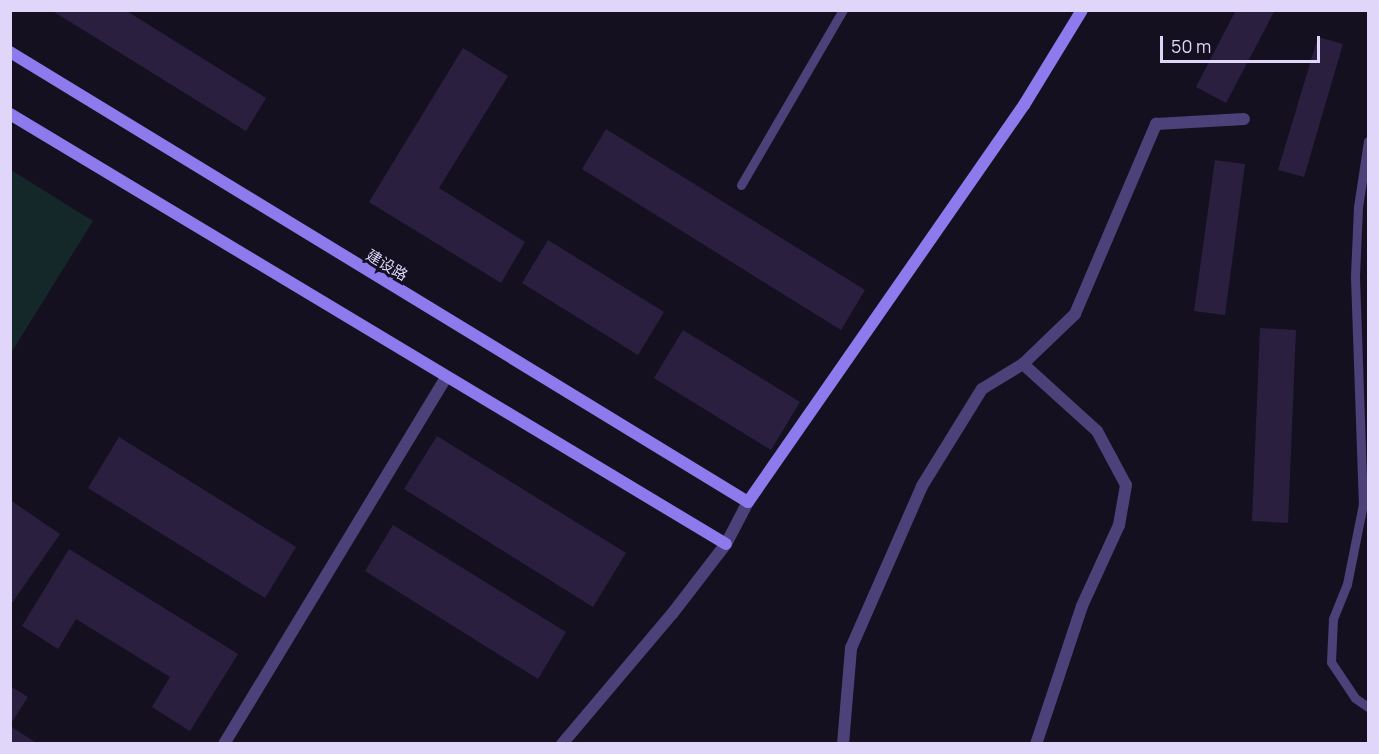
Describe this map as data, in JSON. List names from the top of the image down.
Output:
{
  "streets": {
    "street": ["建设路"]
  },
  "scale_bar": "50 m"
}
